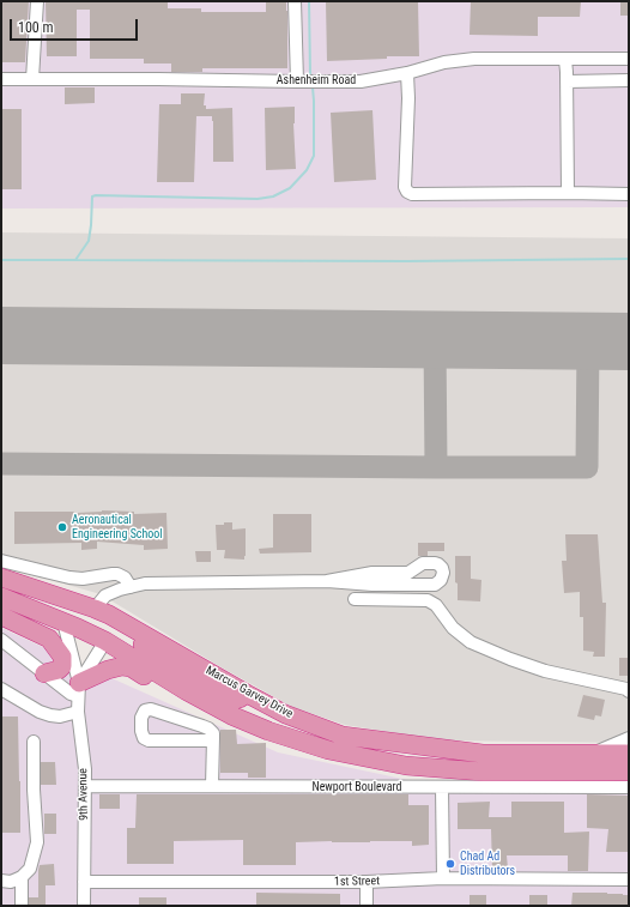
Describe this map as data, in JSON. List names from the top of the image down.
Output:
{
  "streets": {
    "highway": ["Marcus Garvey Drive"],
    "street": [
      "Ashenheim Road",
      "Newport Boulevard",
      "9th Avenue",
      "1st Street"
    ]
  },
  "crossings": [
    ["Marcus Garvey Drive", "9th Avenue"],
    ["Newport Boulevard", "9th Avenue"],
    ["9th Avenue", "1st Street"]
  ],
  "places": ["Aeronautical Engineering School", "Chad Ad Distributors"],
  "scale_bar": "100 m"
}
